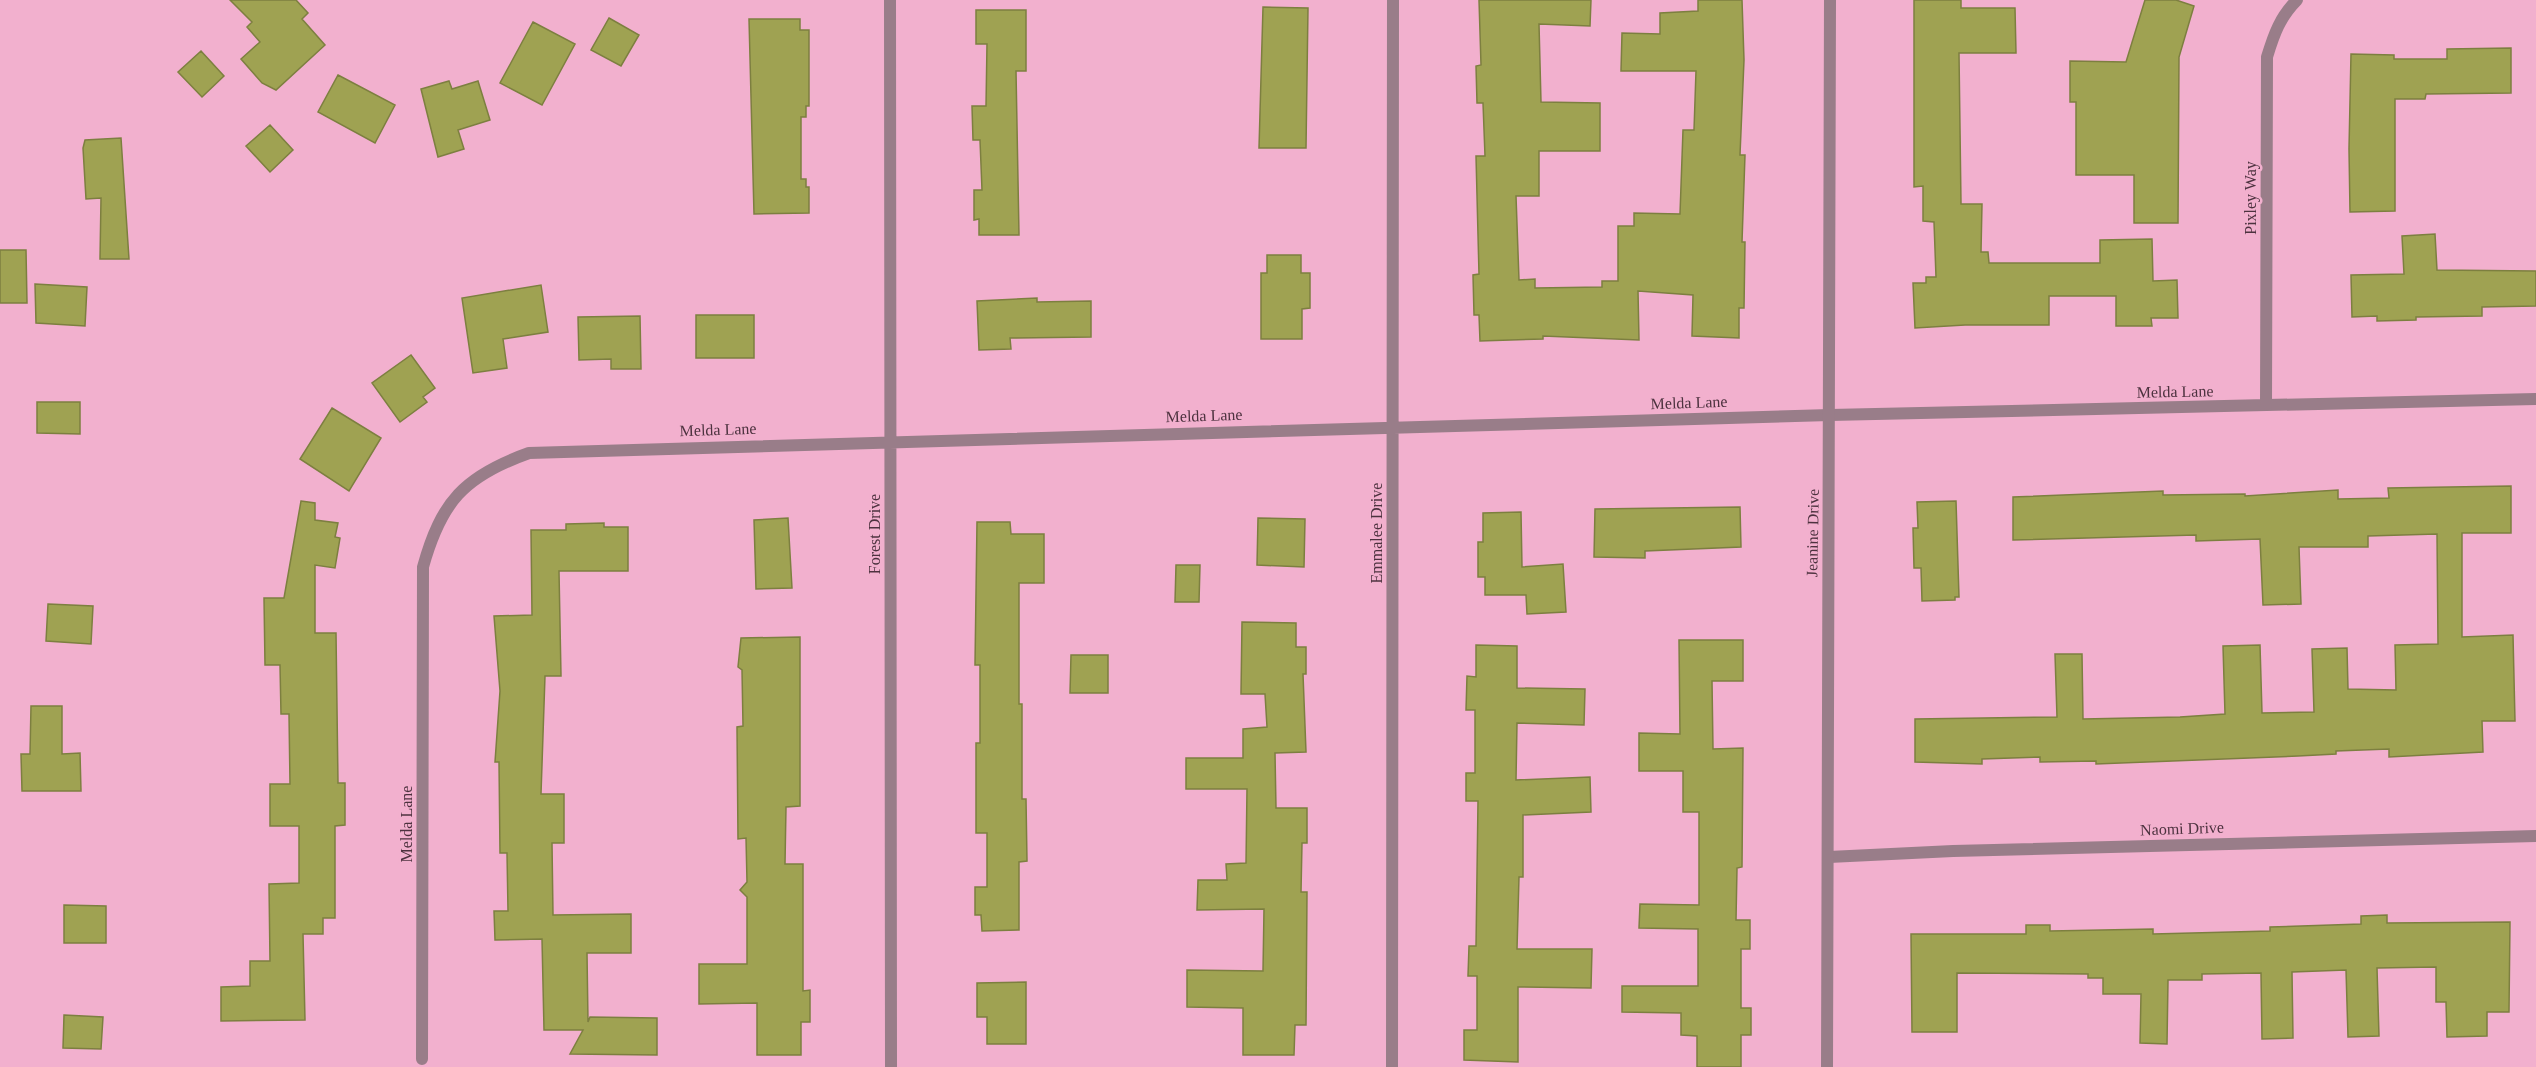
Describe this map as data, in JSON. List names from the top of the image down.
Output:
{
  "streets": {
    "street": [
      "Pixley Way",
      "Melda Lane",
      "Emmalee Drive",
      "Jeanine Drive",
      "Forest Drive",
      "Naomi Drive"
    ]
  },
  "crossings": [
    ["Pixley Way", "Melda Lane"],
    ["Melda Lane", "Emmalee Drive"],
    ["Melda Lane", "Jeanine Drive"],
    ["Melda Lane", "Forest Drive"],
    ["Jeanine Drive", "Naomi Drive"]
  ]
}
